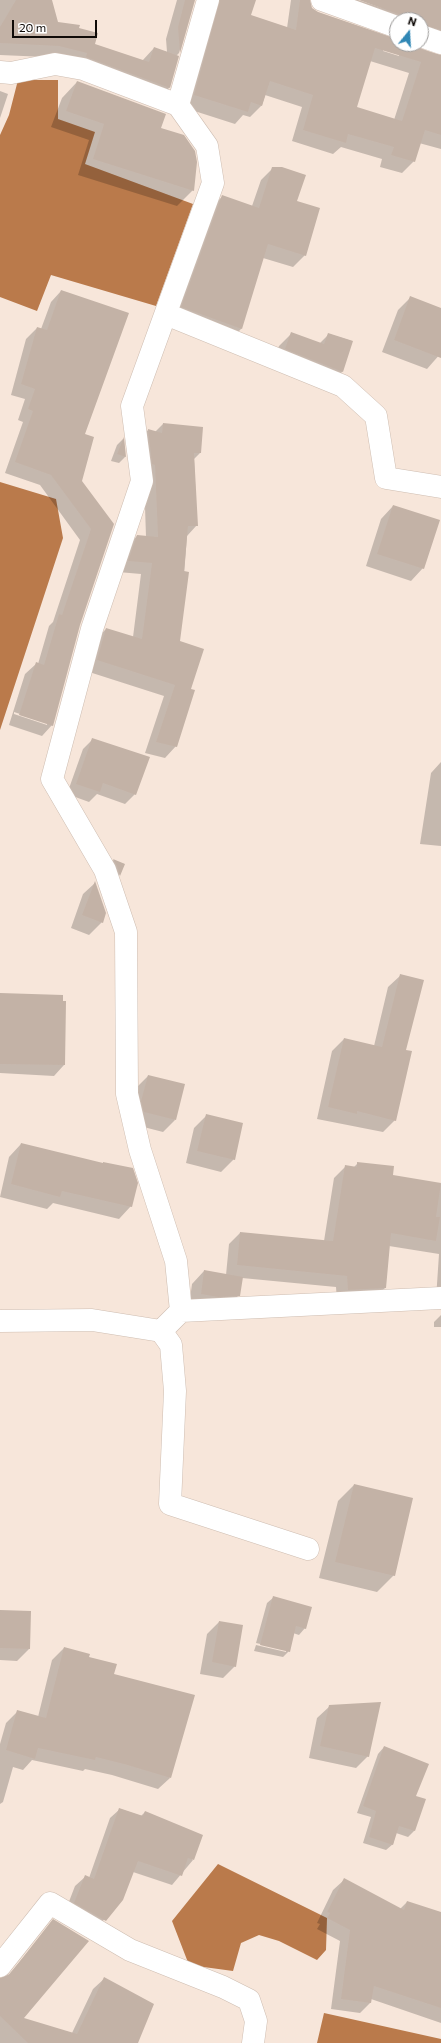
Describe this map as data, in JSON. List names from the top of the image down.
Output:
{
  "scale_bar": "20 m",
  "north": "top"
}
